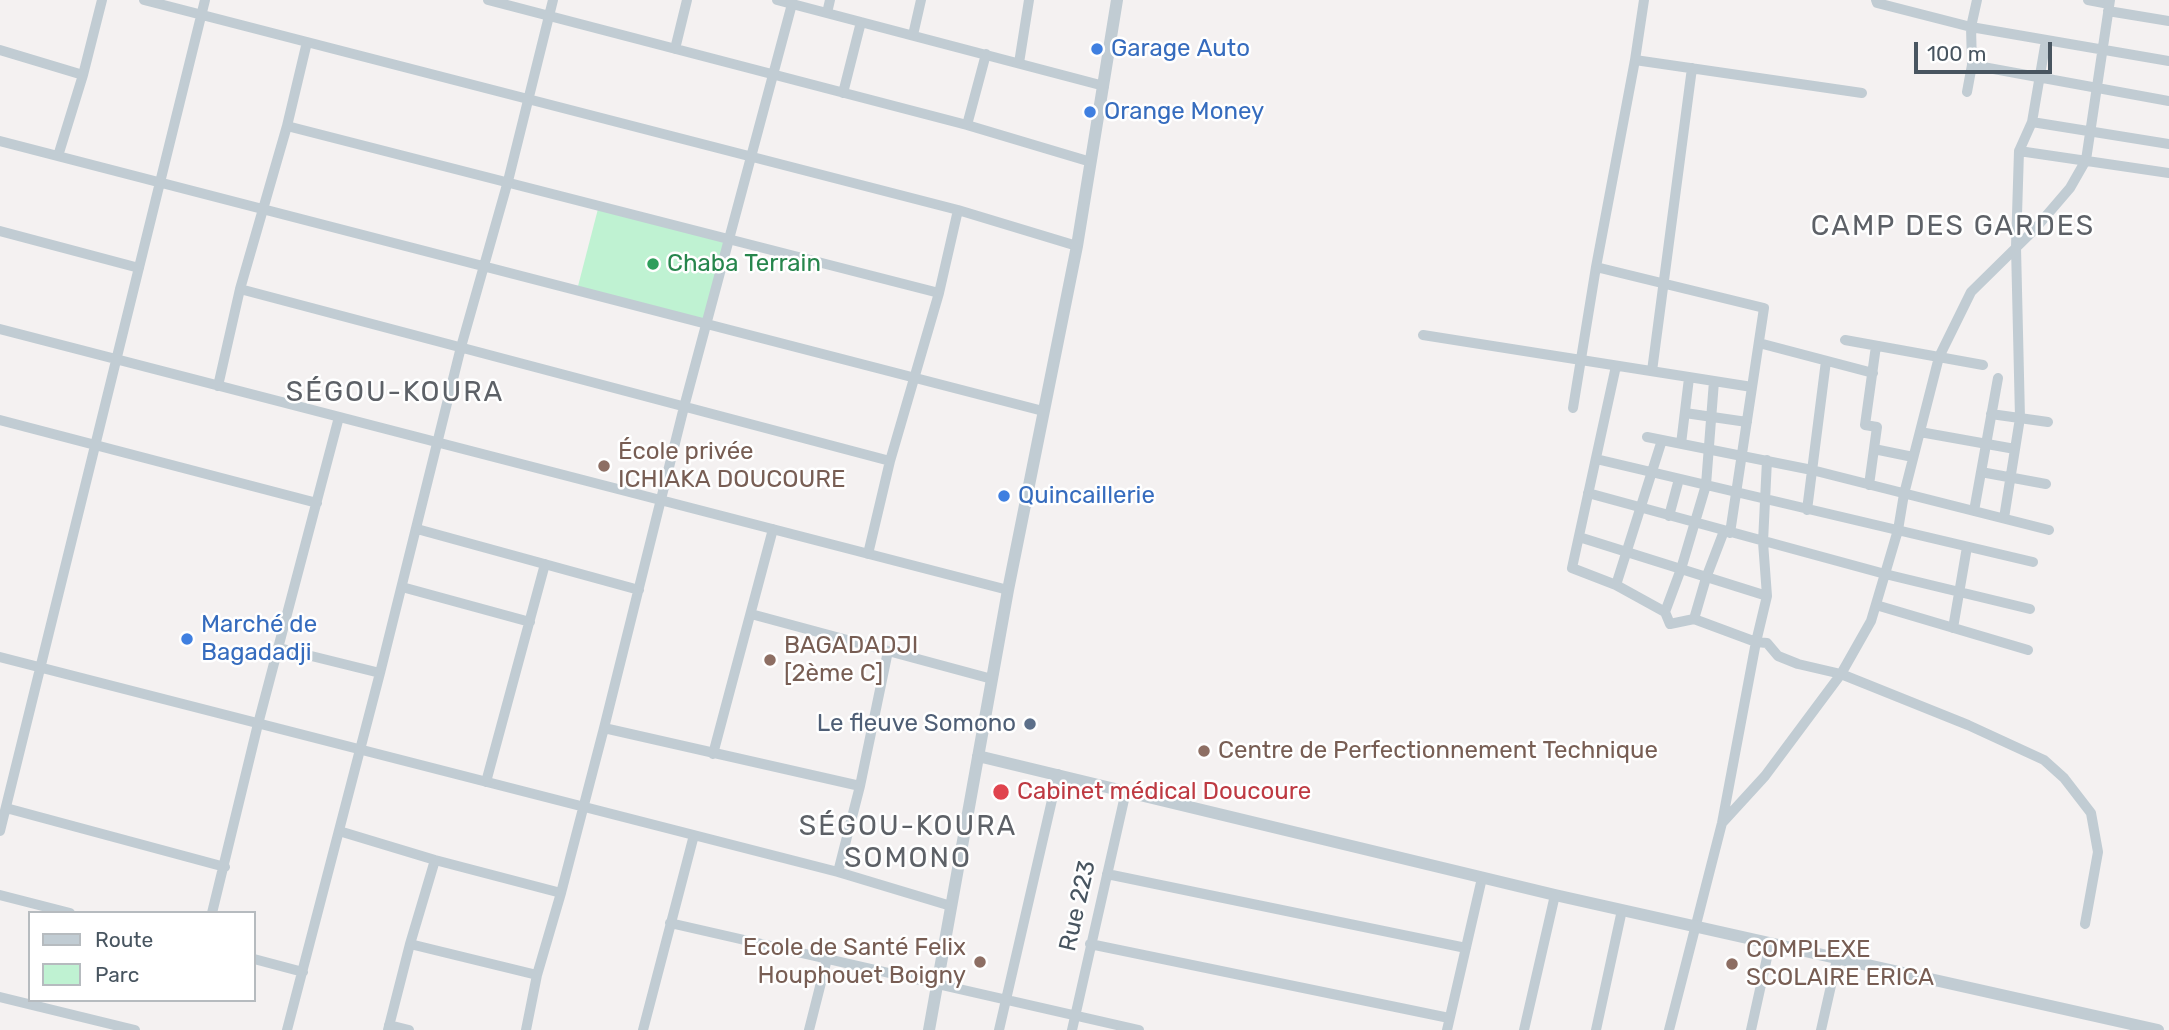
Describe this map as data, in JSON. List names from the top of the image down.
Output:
{
  "streets": {
    "street": ["Rue 223"]
  },
  "districts": ["CAMP DES GARDES", "SÉGOU-KOURA", "SÉGOU-KOURA SOMONO"],
  "places": [
    "Garage Auto",
    "Orange Money",
    "Chaba Terrain",
    "École privée ICHIAKA DOUCOURE",
    "Quincaillerie",
    "Marché de Bagadadji",
    "BAGADADJI [2ème C]",
    "Le fleuve Somono",
    "Centre de Perfectionnement Technique",
    "Cabinet médical Doucoure",
    "Ecole de Santé Felix Houphouet Boigny",
    "COMPLEXE SCOLAIRE ERICA"
  ],
  "legend": ["Route", "Parc"],
  "scale_bar": "100 m"
}
